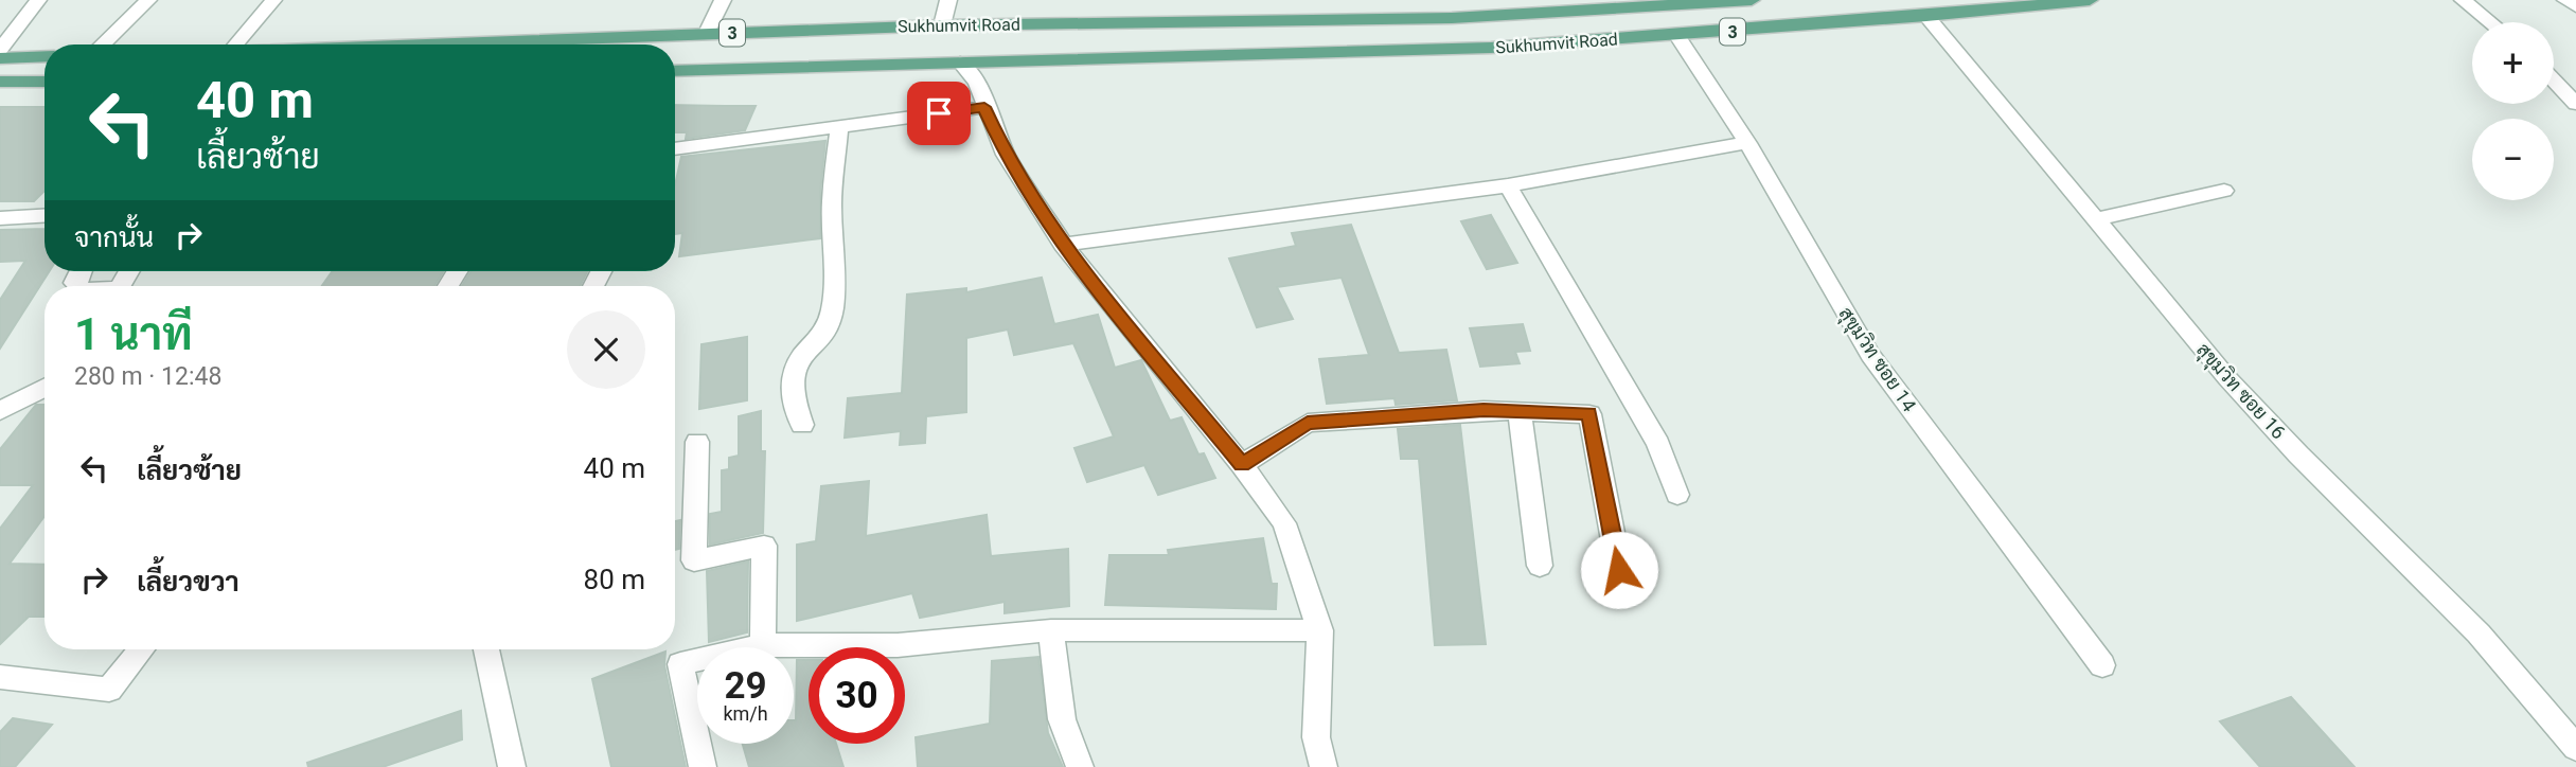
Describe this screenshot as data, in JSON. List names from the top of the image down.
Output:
{
  "streets": {
    "main road": ["Sukhumvit Road", "3"],
    "street": ["สุขุมวิท ซอย 14", "สุขุมวิท ซอย 16"]
  },
  "crossings": [
    ["Sukhumvit Road", "สุขุมวิท ซอย 14"],
    ["Sukhumvit Road", "สุขุมวิท ซอย 16"]
  ],
  "page": {
    "map_buttons": ["+", "−"],
    "turn": ["40 m", "เลี้ยวซ้าย"],
    "then": "จากนั้น",
    "heading": ["1 นาที", "280 m · 12:48"],
    "list": [
      {
        "name": "เลี้ยวซ้าย",
        "value": "40 m"
      },
      {
        "name": "เลี้ยวขวา",
        "value": "80 m"
      }
    ],
    "speed": "29 km/h",
    "limit": "30"
  }
}
